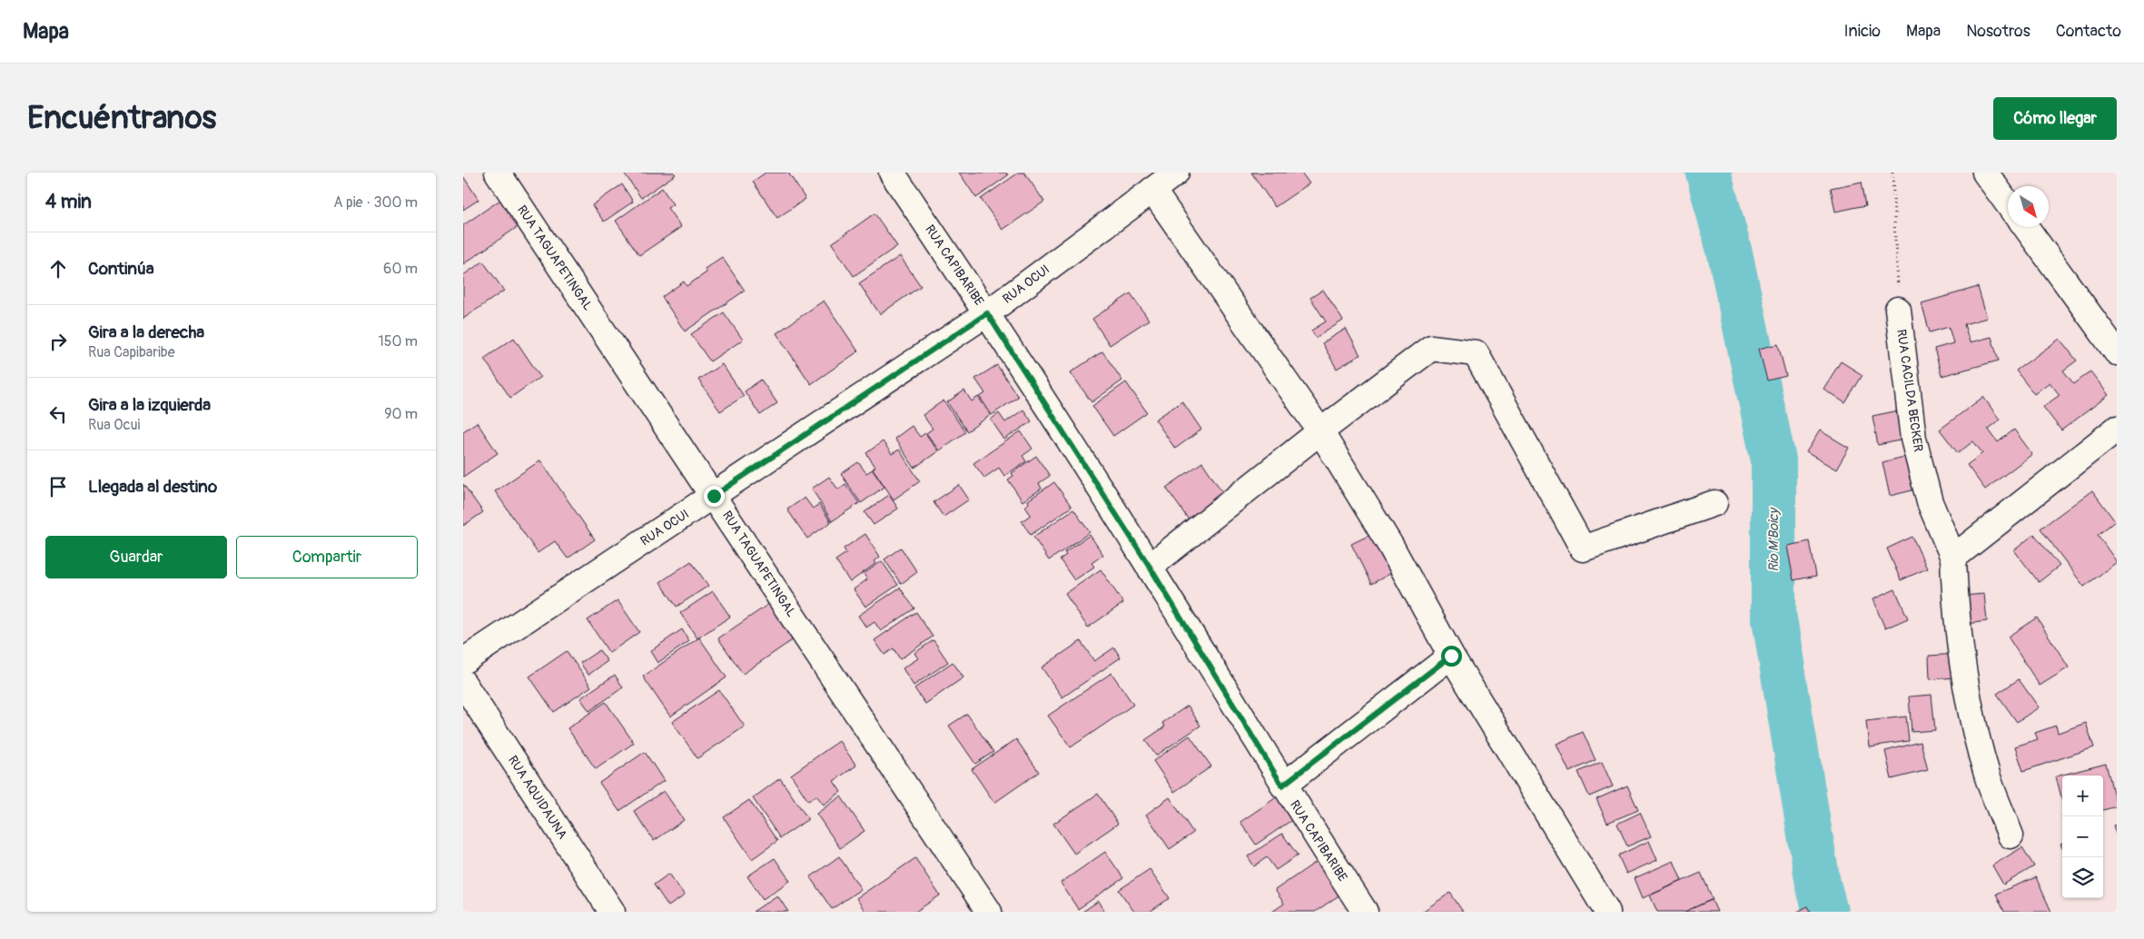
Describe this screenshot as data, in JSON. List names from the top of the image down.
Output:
{
  "streets": {
    "street": [
      "RUA TAGUAPETINGAL",
      "RUA CAPIBARIBE",
      "RUA OCUI",
      "RUA CACILDA BECKER",
      "RUA AQUIDAUNA"
    ]
  },
  "crossings": [
    ["RUA TAGUAPETINGAL", "RUA OCUI"],
    ["RUA CAPIBARIBE", "RUA OCUI"]
  ],
  "water": ["Rio M'Boicy"],
  "north": "bottom right",
  "page": {
    "header": "Mapa",
    "nav": [
      "Inicio",
      "Mapa",
      "Nosotros",
      "Contacto"
    ],
    "buttons": [
      "Cómo llegar",
      ["Guardar", "Compartir"]
    ],
    "title": "Encuéntranos",
    "heading": ["4 min", "A pie · 300 m"],
    "list": [
      ["Continúa", "60 m"],
      ["Gira a la derecha", "Rua Capibaribe", "150 m"],
      ["Gira a la izquierda", "Rua Ocui", "90 m"],
      "Llegada al destino"
    ],
    "map_buttons": ["+", "−"]
  }
}
